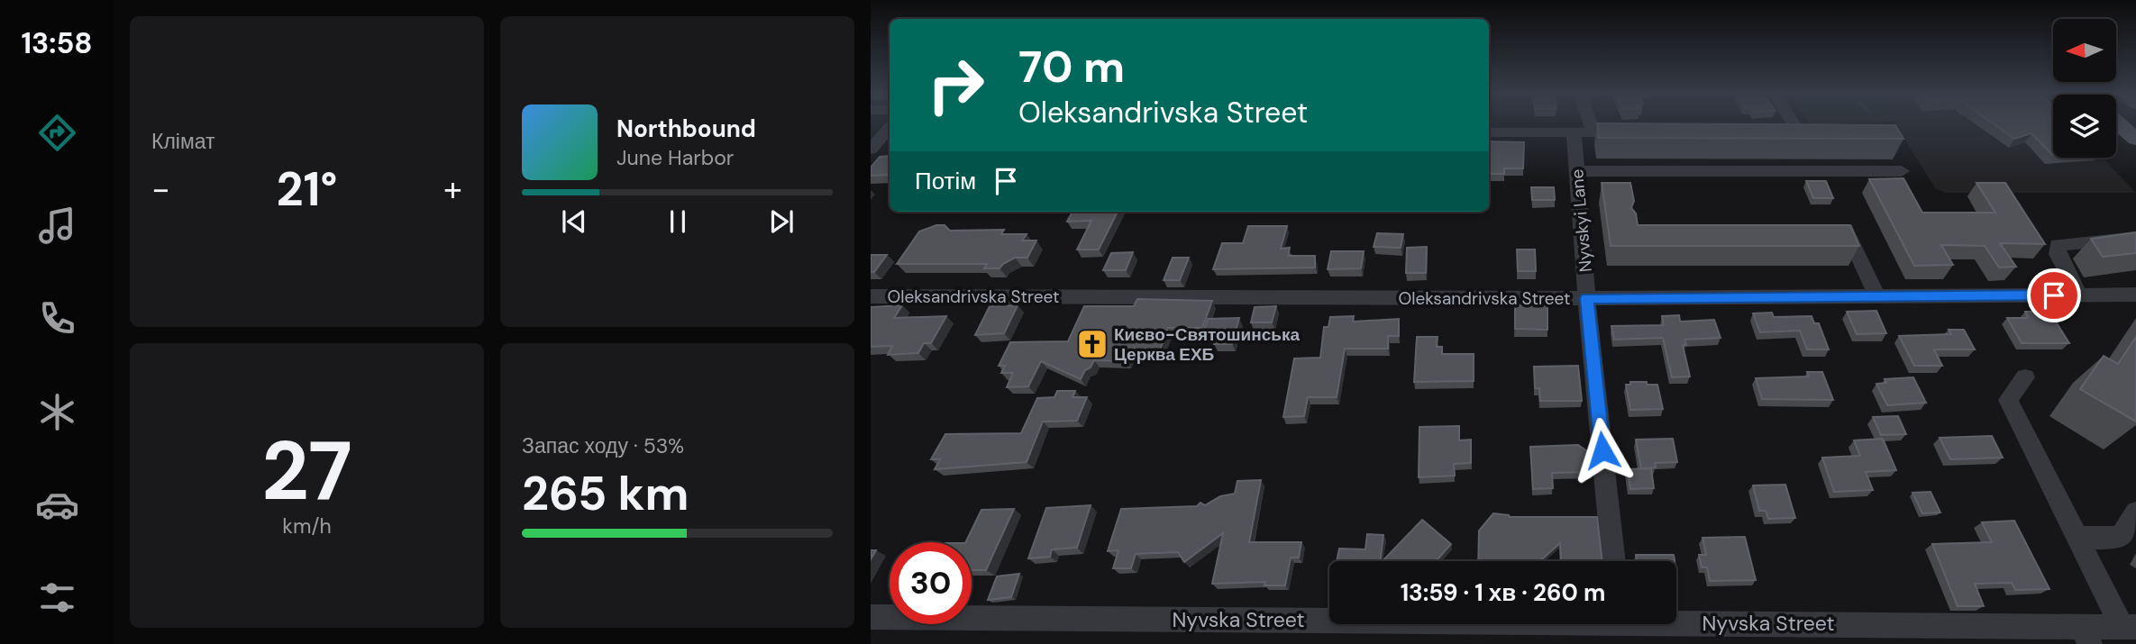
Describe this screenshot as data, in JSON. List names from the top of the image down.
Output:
{
  "streets": {
    "street": ["Nyvskyi Lane", "Oleksandrivska Street", "Nyvska Street"]
  },
  "crossings": [
    ["Nyvskyi Lane", "Oleksandrivska Street"]
  ],
  "places": {
    "church": ["Києво-Святошинська Церква ЕХБ"]
  },
  "north": "left",
  "page": {
    "tabs": "13:58",
    "tile": [
      "Клімат",
      ["27", "km/h"],
      ["Запас ходу · 53%", "265 km"]
    ],
    "turn": ["70 m", "Oleksandrivska Street"],
    "song": ["Northbound", "June Harbor"],
    "then": "Потім",
    "heat": ["−", "21°", "+"],
    "limit": "30",
    "trip": "13:59 · 1 хв · 260 m"
  }
}
